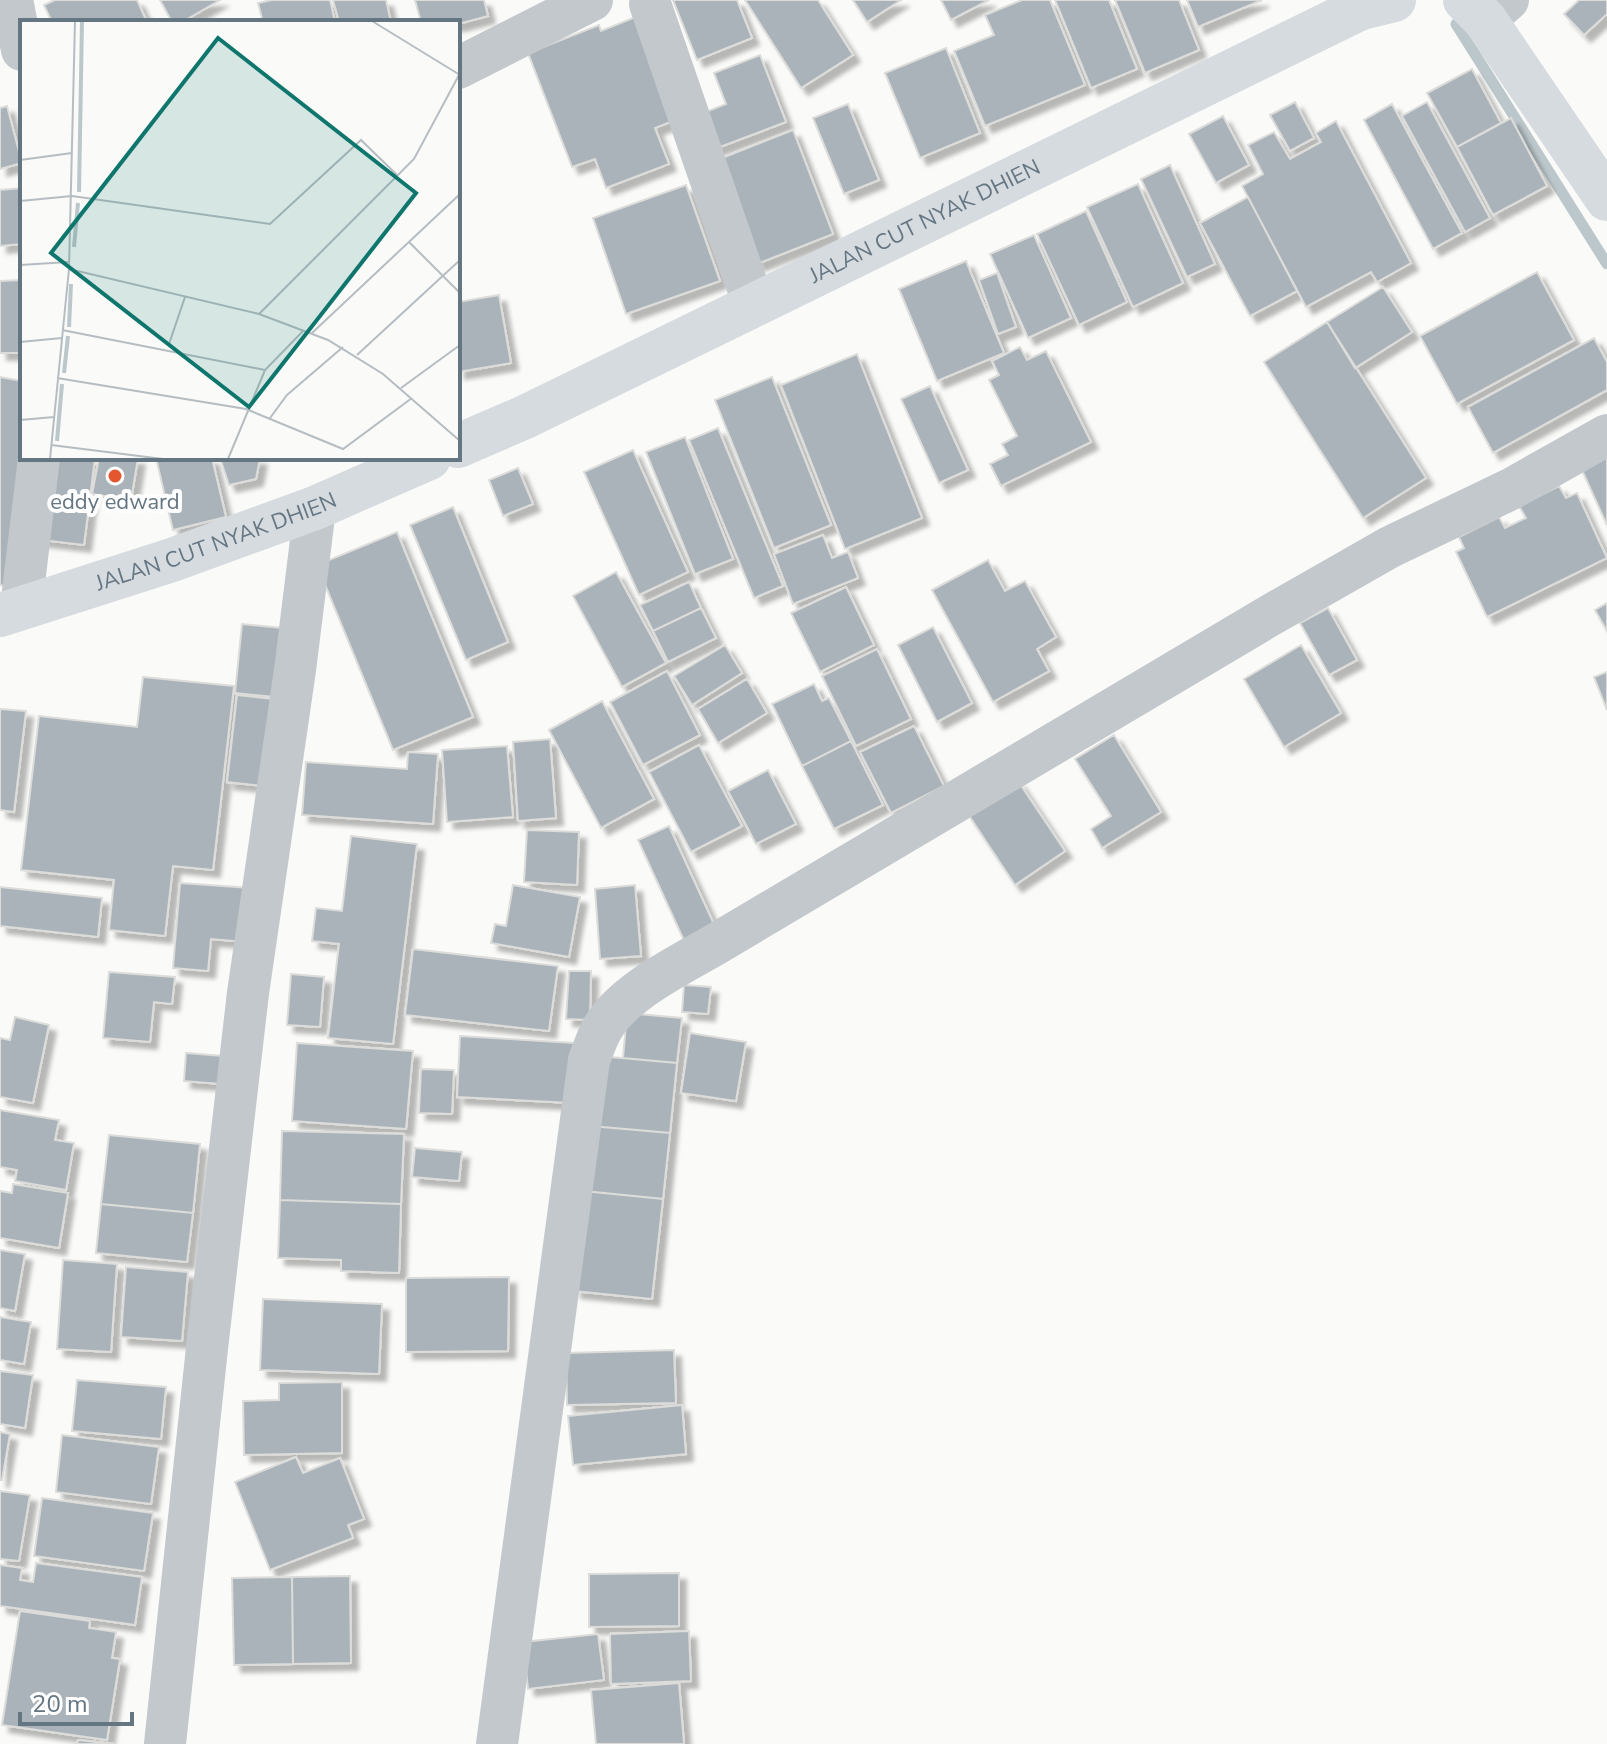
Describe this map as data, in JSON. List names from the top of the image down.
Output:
{
  "streets": {
    "main road": ["JALAN CUT NYAK DHIEN"]
  },
  "places": ["eddy edward"],
  "scale_bar": "20 m"
}
